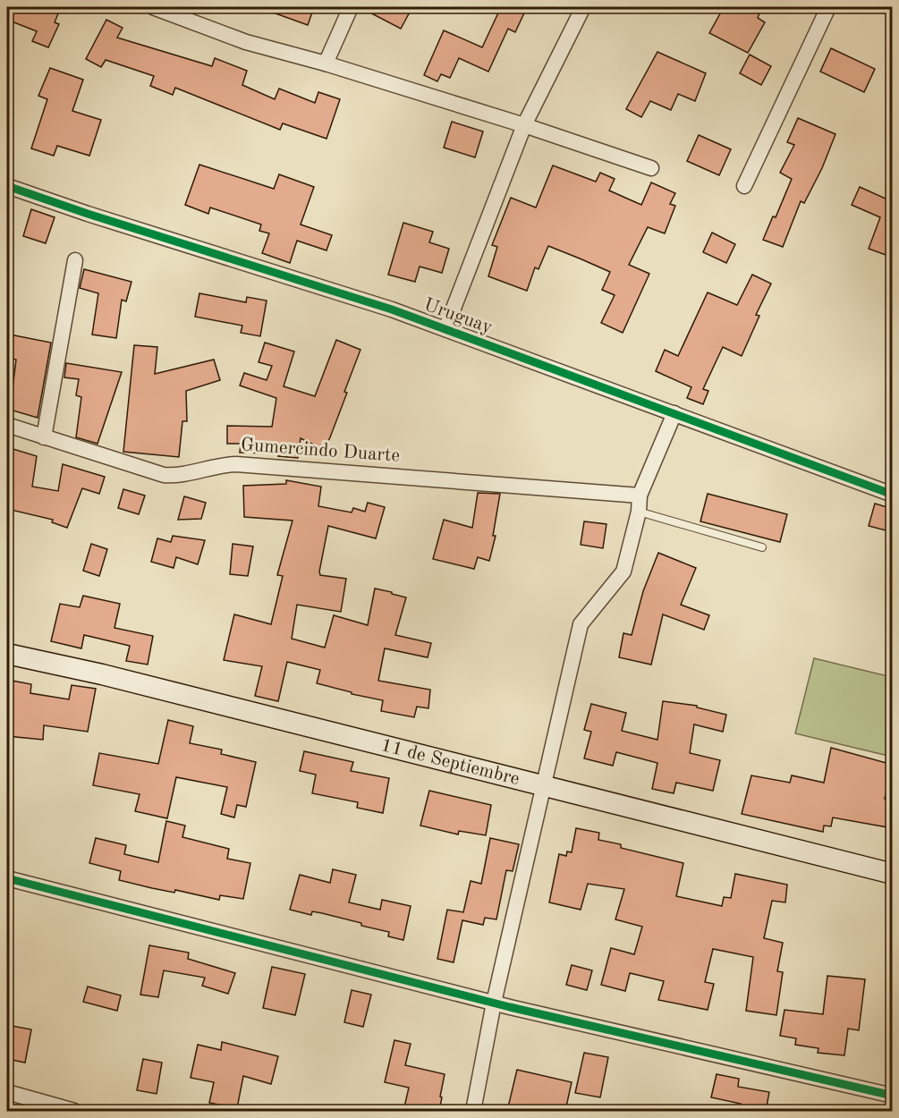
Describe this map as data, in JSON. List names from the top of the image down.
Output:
{
  "streets": {
    "main road": ["11 de Septiembre"],
    "street": ["Uruguay", "Gumercindo Duarte"]
  }
}
